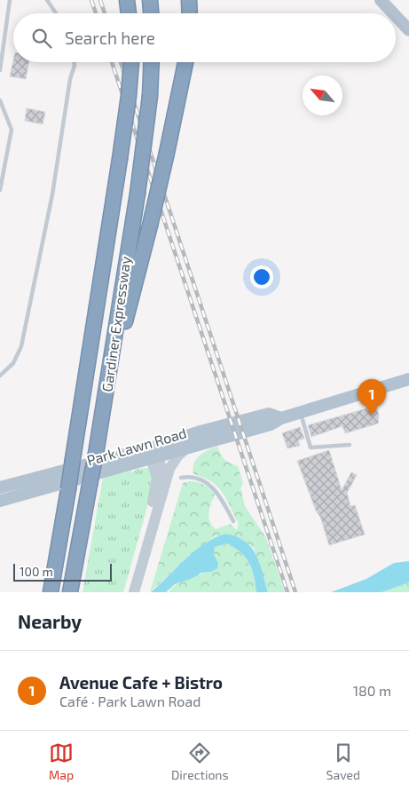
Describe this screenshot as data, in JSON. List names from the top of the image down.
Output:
{
  "streets": {
    "highway": ["Gardiner Expressway"],
    "main road": ["Park Lawn Road"]
  },
  "scale_bar": "100 m",
  "north": "top left",
  "page": {
    "search": "Search here",
    "pins": "1",
    "scale": "100 m",
    "heading": "Nearby",
    "list": [
      {
        "mark": "1",
        "name": "Avenue Cafe + Bistro",
        "note": "Café · Park Lawn Road",
        "value": "180 m"
      }
    ],
    "nav": ["Map", "Directions", "Saved"]
  }
}
